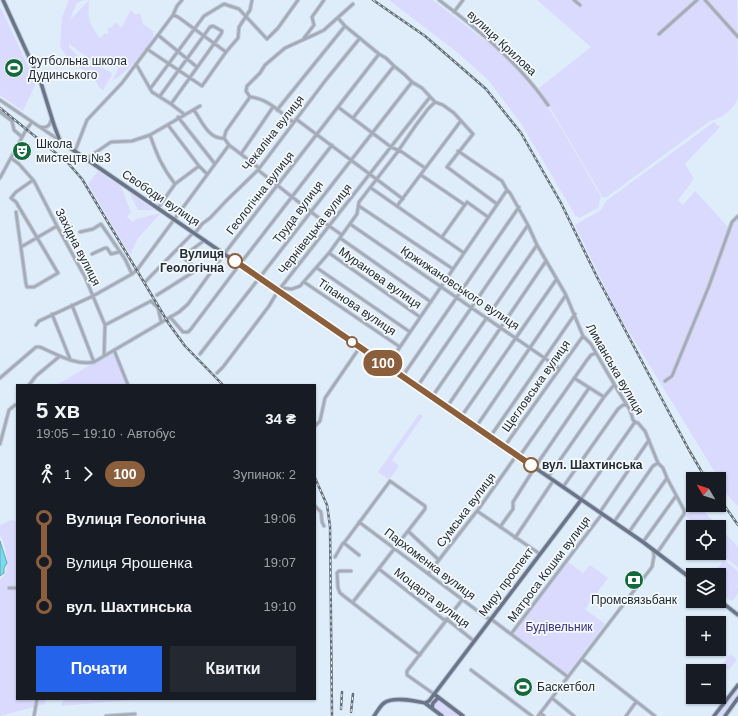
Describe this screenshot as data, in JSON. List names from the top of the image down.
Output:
{
  "streets": {
    "main road": ["Свободи вулиця", "Миру проспект"],
    "street": [
      "вулиця Крилова",
      "Чекаліна вулиця",
      "Геологічна вулиця",
      "Труда вулиця",
      "Чернівецька вулиця",
      "Західна вулиця",
      "Муранова вулиця",
      "Кржижановського вулиця",
      "Тіпанова вулиця",
      "Лиманська вулиця",
      "Щегловська вулиця",
      "Сумська вулиця",
      "Пархоменка вулиця",
      "Матроса Кошки вулиця",
      "Моцарта вулиця"
    ]
  },
  "crossings": [
    ["Чекаліна вулиця", "Свободи вулиця"],
    ["Геологічна вулиця", "Свободи вулиця"],
    ["Геологічна вулиця", "Західна вулиця"],
    ["Свободи вулиця", "Труда вулиця"],
    ["Свободи вулиця", "Чернівецька вулиця"],
    ["Свободи вулиця", "Лиманська вулиця"],
    ["Свободи вулиця", "Щегловська вулиця"],
    ["Свободи вулиця", "Сумська вулиця"],
    ["Свободи вулиця", "Матроса Кошки вулиця"],
    ["Свободи вулиця", "Миру проспект"],
    ["Кржижановського вулиця", "Щегловська вулиця"],
    ["Лиманська вулиця", "Щегловська вулиця"],
    ["Лиманська вулиця", "Сумська вулиця"],
    ["Лиманська вулиця", "Матроса Кошки вулиця"],
    ["Лиманська вулиця", "Миру проспект"],
    ["Сумська вулиця", "Пархоменка вулиця"],
    ["Пархоменка вулиця", "Матроса Кошки вулиця"],
    ["Пархоменка вулиця", "Миру проспект"],
    ["Миру проспект", "Моцарта вулиця"]
  ],
  "parks": ["Будівельник"],
  "places": {
    "sports": ["Футбольна школа Дудинського", "Баскетбол"],
    "theatre": ["Школа мистецтв №3"],
    "other": ["Вулиця Геологічна", "вул. Шахтинська"],
    "bank": ["Промсвязьбанк"]
  },
  "lines": ["bus line 100"],
  "north": "top left",
  "page": {
    "on_map": "100",
    "heading": ["5 хв", "19:05 – 19:10 · Автобус", "34 ₴"],
    "legs": ["1", "100", "Зупинок: 2"],
    "map_buttons": ["+", "−"],
    "list": [
      {
        "name": "Вулиця Геологічна",
        "value": "19:06"
      },
      {
        "name": "Вулиця Ярошенка",
        "value": "19:07"
      },
      {
        "name": "вул. Шахтинська",
        "value": "19:10"
      }
    ],
    "buttons": ["Почати", "Квитки"]
  }
}
